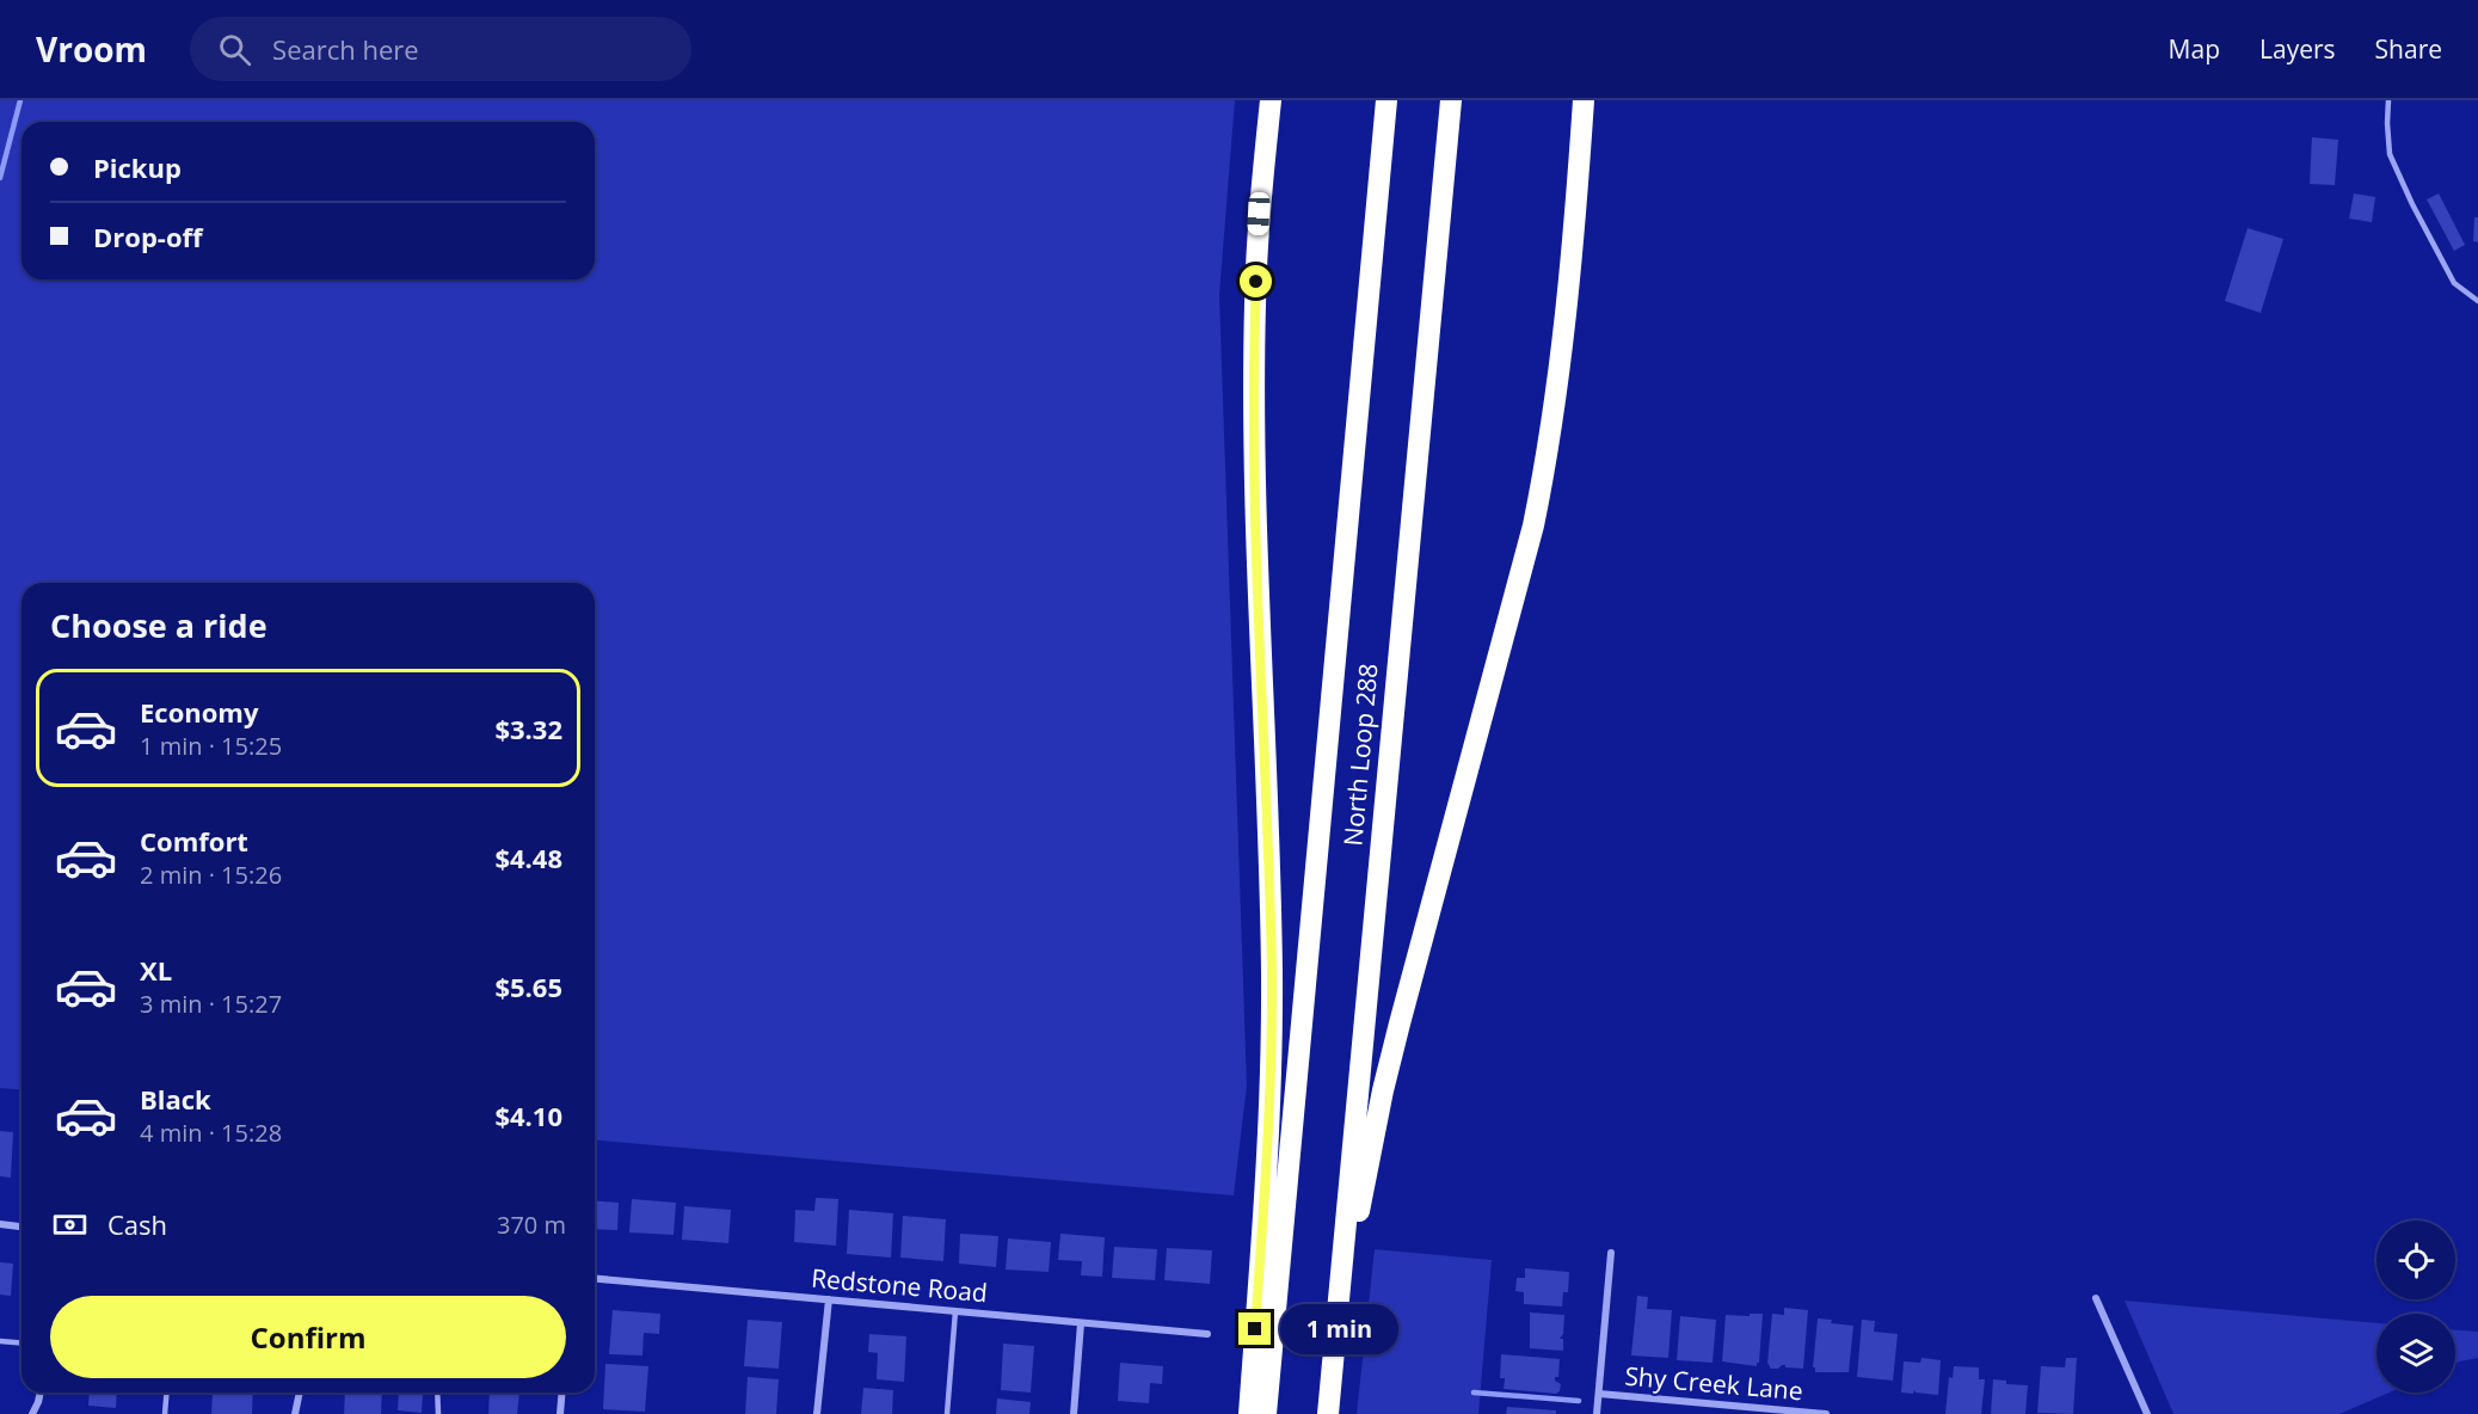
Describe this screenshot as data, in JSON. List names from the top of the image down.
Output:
{
  "streets": {
    "highway": ["North Loop 288"],
    "street": ["Redstone Road", "Shy Creek Lane"]
  },
  "page": {
    "header": "Vroom",
    "search": "Search here",
    "nav": ["Map", "Layers", "Share"],
    "banner": ["Pickup", "Drop-off"],
    "heading": "Choose a ride",
    "list": [
      {
        "name": "Economy",
        "note": "1 min · 15:25",
        "value": "$3.32"
      },
      {
        "name": "Comfort",
        "note": "2 min · 15:26",
        "value": "$4.48"
      },
      {
        "name": "XL",
        "note": "3 min · 15:27",
        "value": "$5.65"
      },
      {
        "name": "Black",
        "note": "4 min · 15:28",
        "value": "$4.10"
      }
    ],
    "pay": ["Cash", "370 m"],
    "buttons": "Confirm",
    "bubble": "1 min"
  }
}
